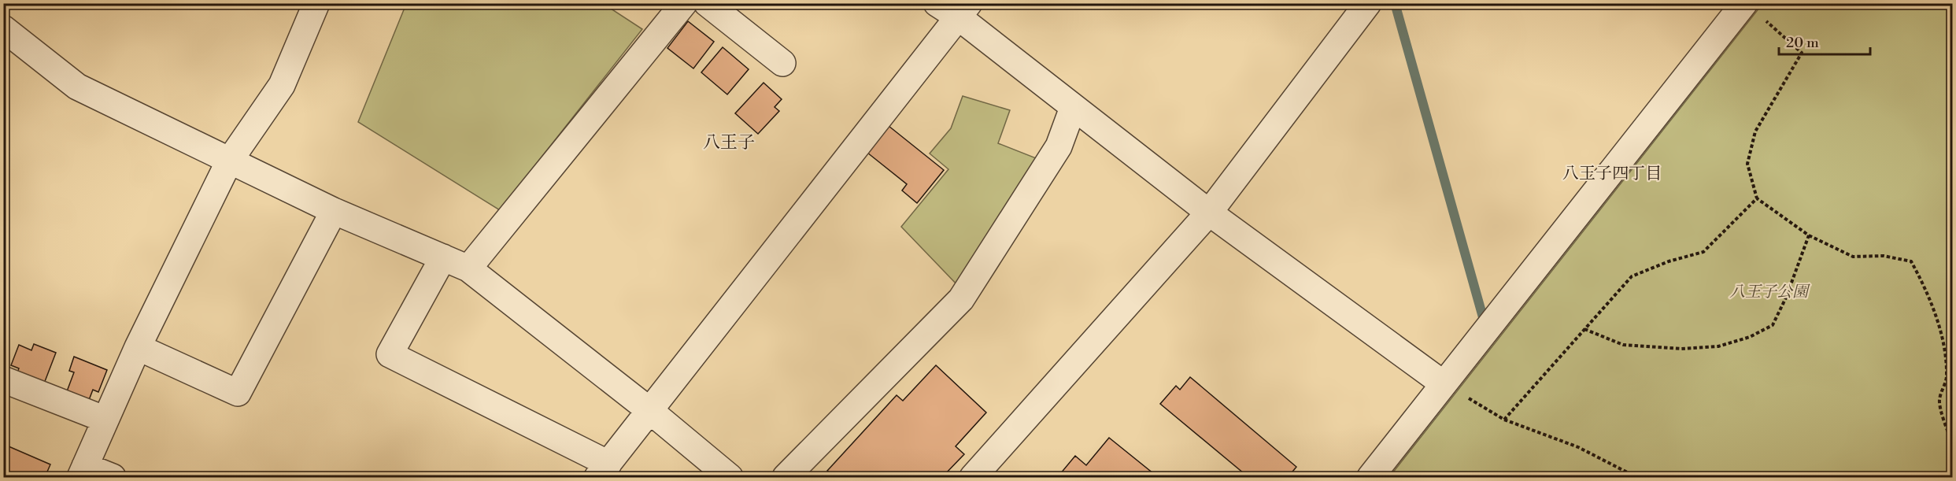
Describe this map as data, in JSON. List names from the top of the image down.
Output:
{
  "districts": ["八王子", "八王子四丁目"],
  "parks": ["八王子公園"],
  "scale_bar": "20 m"
}
